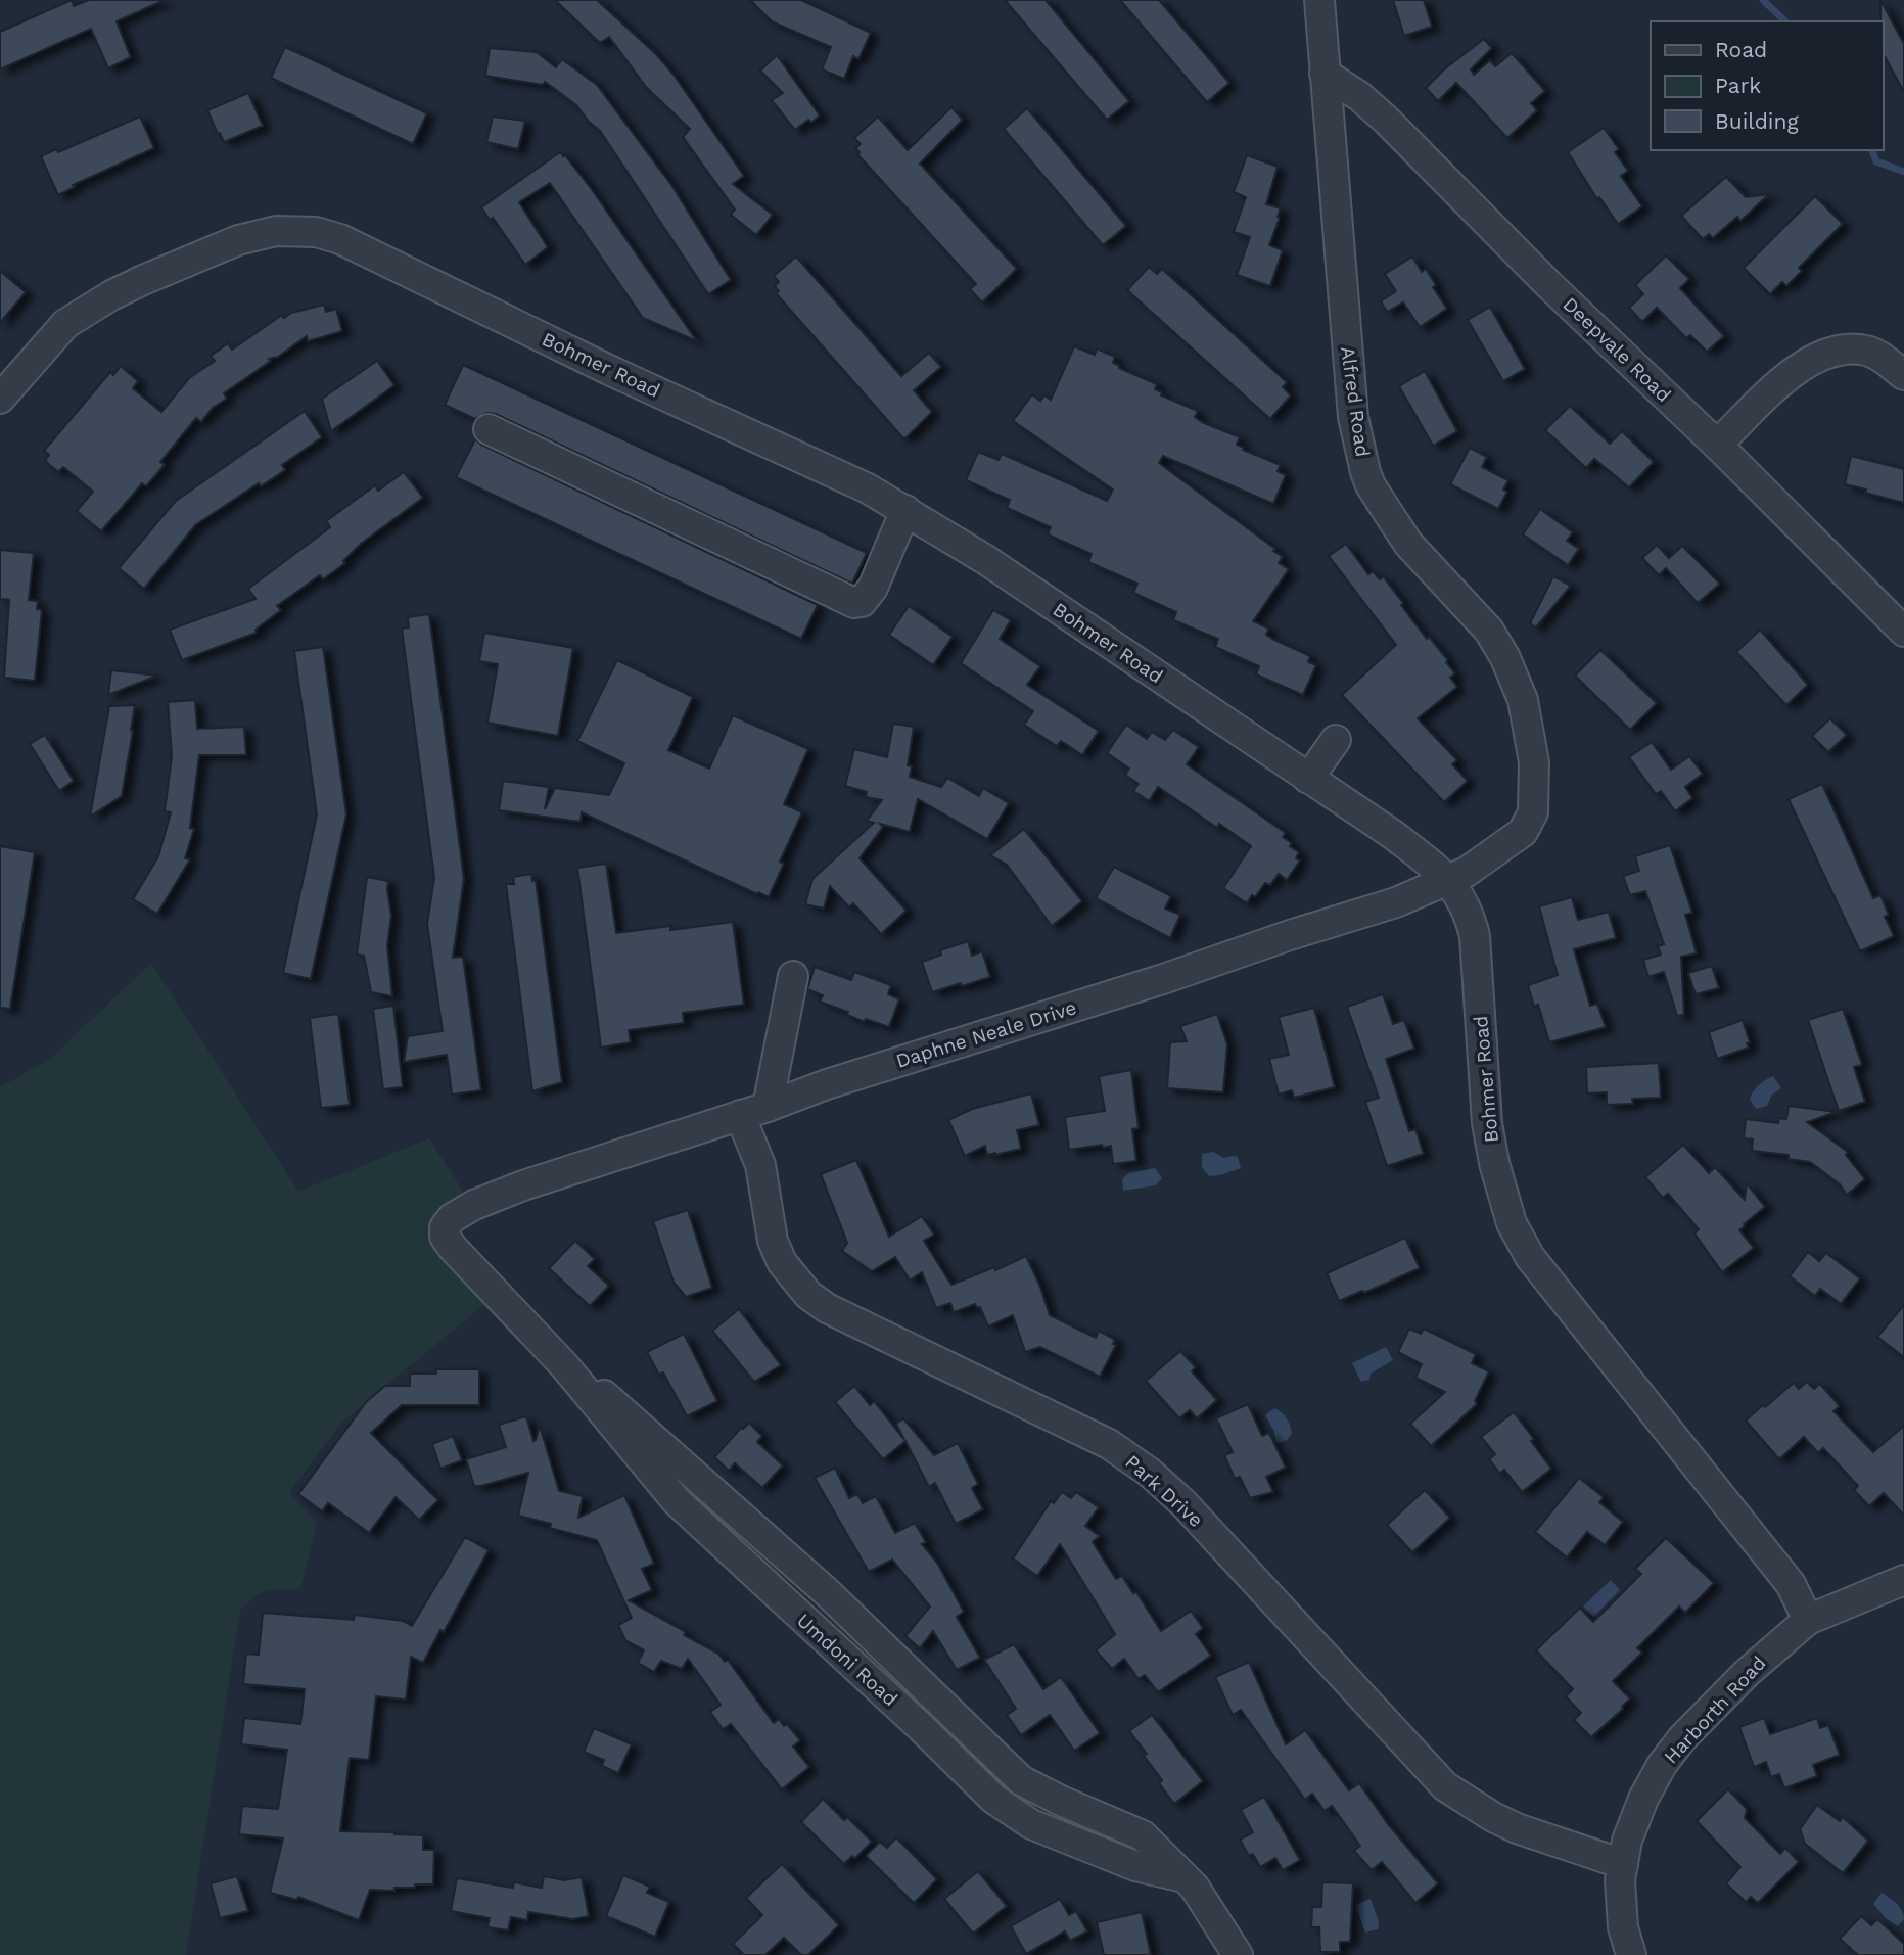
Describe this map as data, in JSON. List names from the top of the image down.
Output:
{
  "streets": {
    "street": [
      "Deepvale Road",
      "Bohmer Road",
      "Alfred Road",
      "Daphne Neale Drive",
      "Park Drive",
      "Umdoni Road",
      "Harborth Road"
    ]
  },
  "crossings": [
    ["Deepvale Road", "Alfred Road"],
    ["Bohmer Road", "Alfred Road"],
    ["Bohmer Road", "Daphne Neale Drive"],
    ["Bohmer Road", "Harborth Road"],
    ["Alfred Road", "Daphne Neale Drive"],
    ["Daphne Neale Drive", "Park Drive"],
    ["Daphne Neale Drive", "Umdoni Road"],
    ["Park Drive", "Harborth Road"]
  ],
  "legend": ["Road", "Park", "Building"]
}
